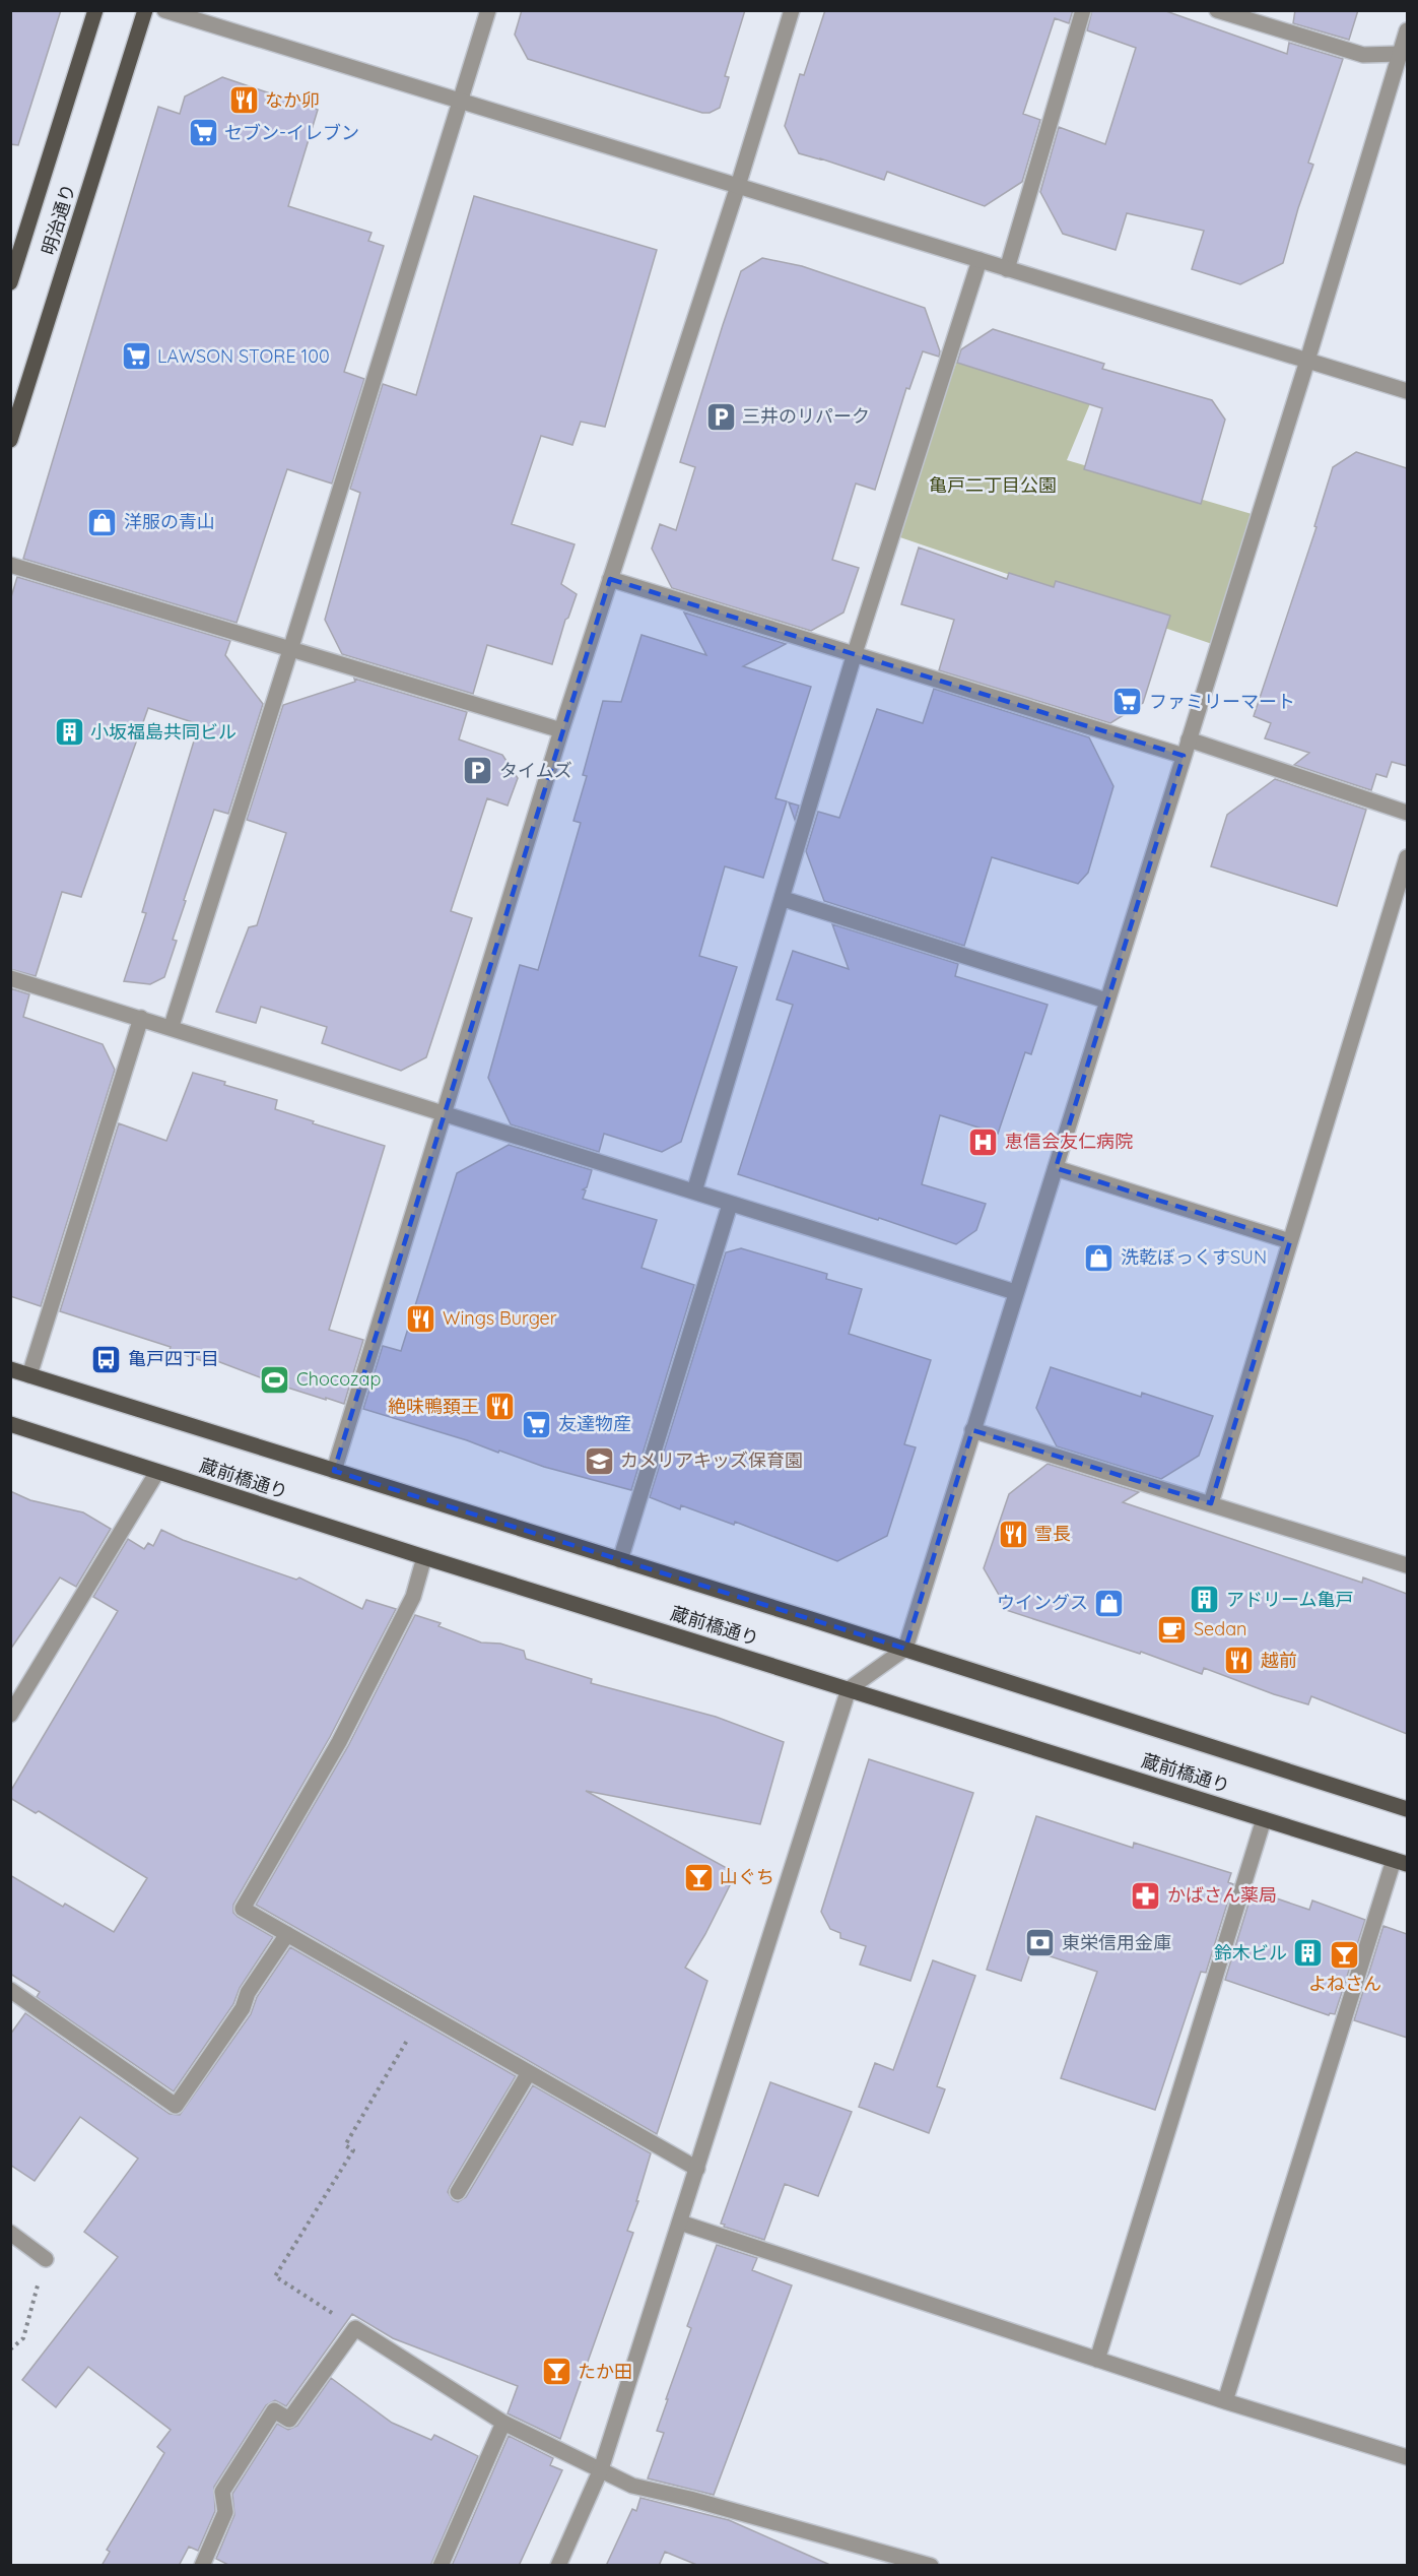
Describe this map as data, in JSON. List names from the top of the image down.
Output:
{
  "streets": {
    "main road": ["明治通り", "蔵前橋通り"]
  },
  "parks": ["亀戸二丁目公園"],
  "places": {
    "restaurant": [
      "なか卯",
      "Wings Burger",
      "絶味鴨頚王",
      "雪長",
      "越前"
    ],
    "supermarket": [
      "セブン-イレブン",
      "LAWSON STORE 100",
      "ファミリーマート",
      "友達物産"
    ],
    "parking": ["三井のリパーク", "タイムズ"],
    "shop": ["洋服の青山", "洗乾ぼっくすSUN", "ウイングス"],
    "building": ["小坂福島共同ビル", "アドリーム亀戸", "鈴木ビル"],
    "hospital": ["恵信会友仁病院"],
    "bus stop": ["亀戸四丁目"],
    "sports": ["Chocozap"],
    "school or university": ["カメリアキッズ保育園"],
    "cafe": ["Sedan"],
    "bar": ["山ぐち", "よねさん", "たか田"],
    "pharmacy": ["かばさん薬局"],
    "bank": ["東栄信用金庫"]
  }
}
